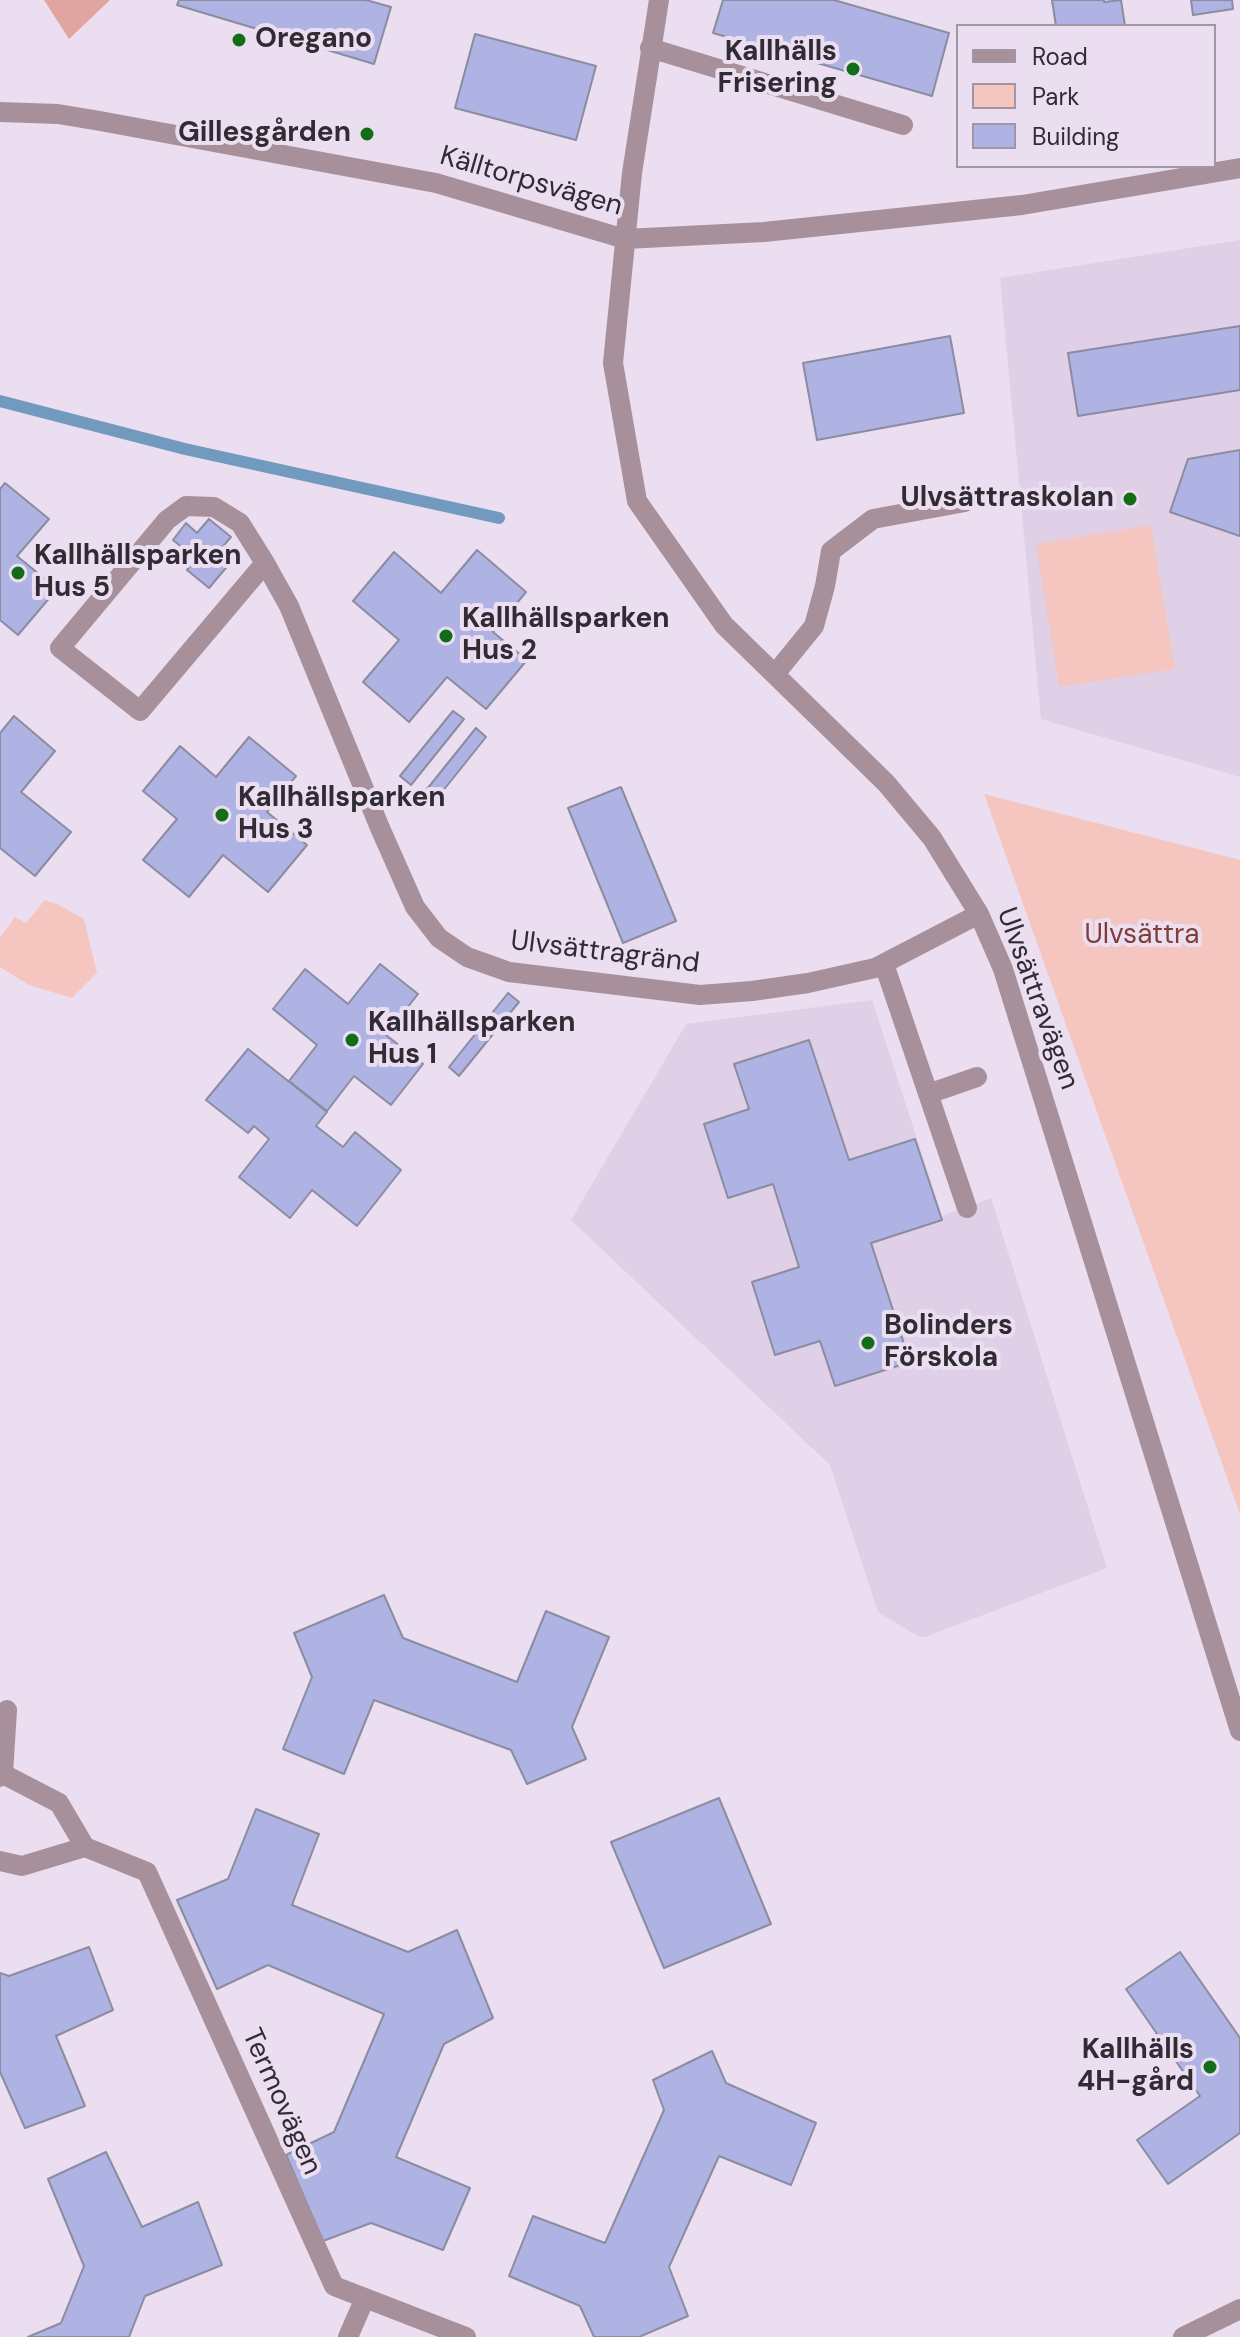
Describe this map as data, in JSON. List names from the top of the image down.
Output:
{
  "streets": {
    "street": [
      "Källtorpsvägen",
      "Ulvsättragränd",
      "Ulvsättravägen",
      "Termovägen"
    ]
  },
  "crossings": [
    ["Källtorpsvägen", "Ulvsättravägen"],
    ["Ulvsättragränd", "Ulvsättravägen"]
  ],
  "parks": ["Ulvsättra"],
  "places": [
    "Oregano",
    "Kallhälls Frisering",
    "Gillesgården",
    "Ulvsättraskolan",
    "Kallhällsparken Hus 5",
    "Kallhällsparken Hus 2",
    "Kallhällsparken Hus 3",
    "Kallhällsparken Hus 1",
    "Bolinders Förskola",
    "Kallhälls 4H-gård"
  ],
  "legend": ["Road", "Park", "Building"]
}
